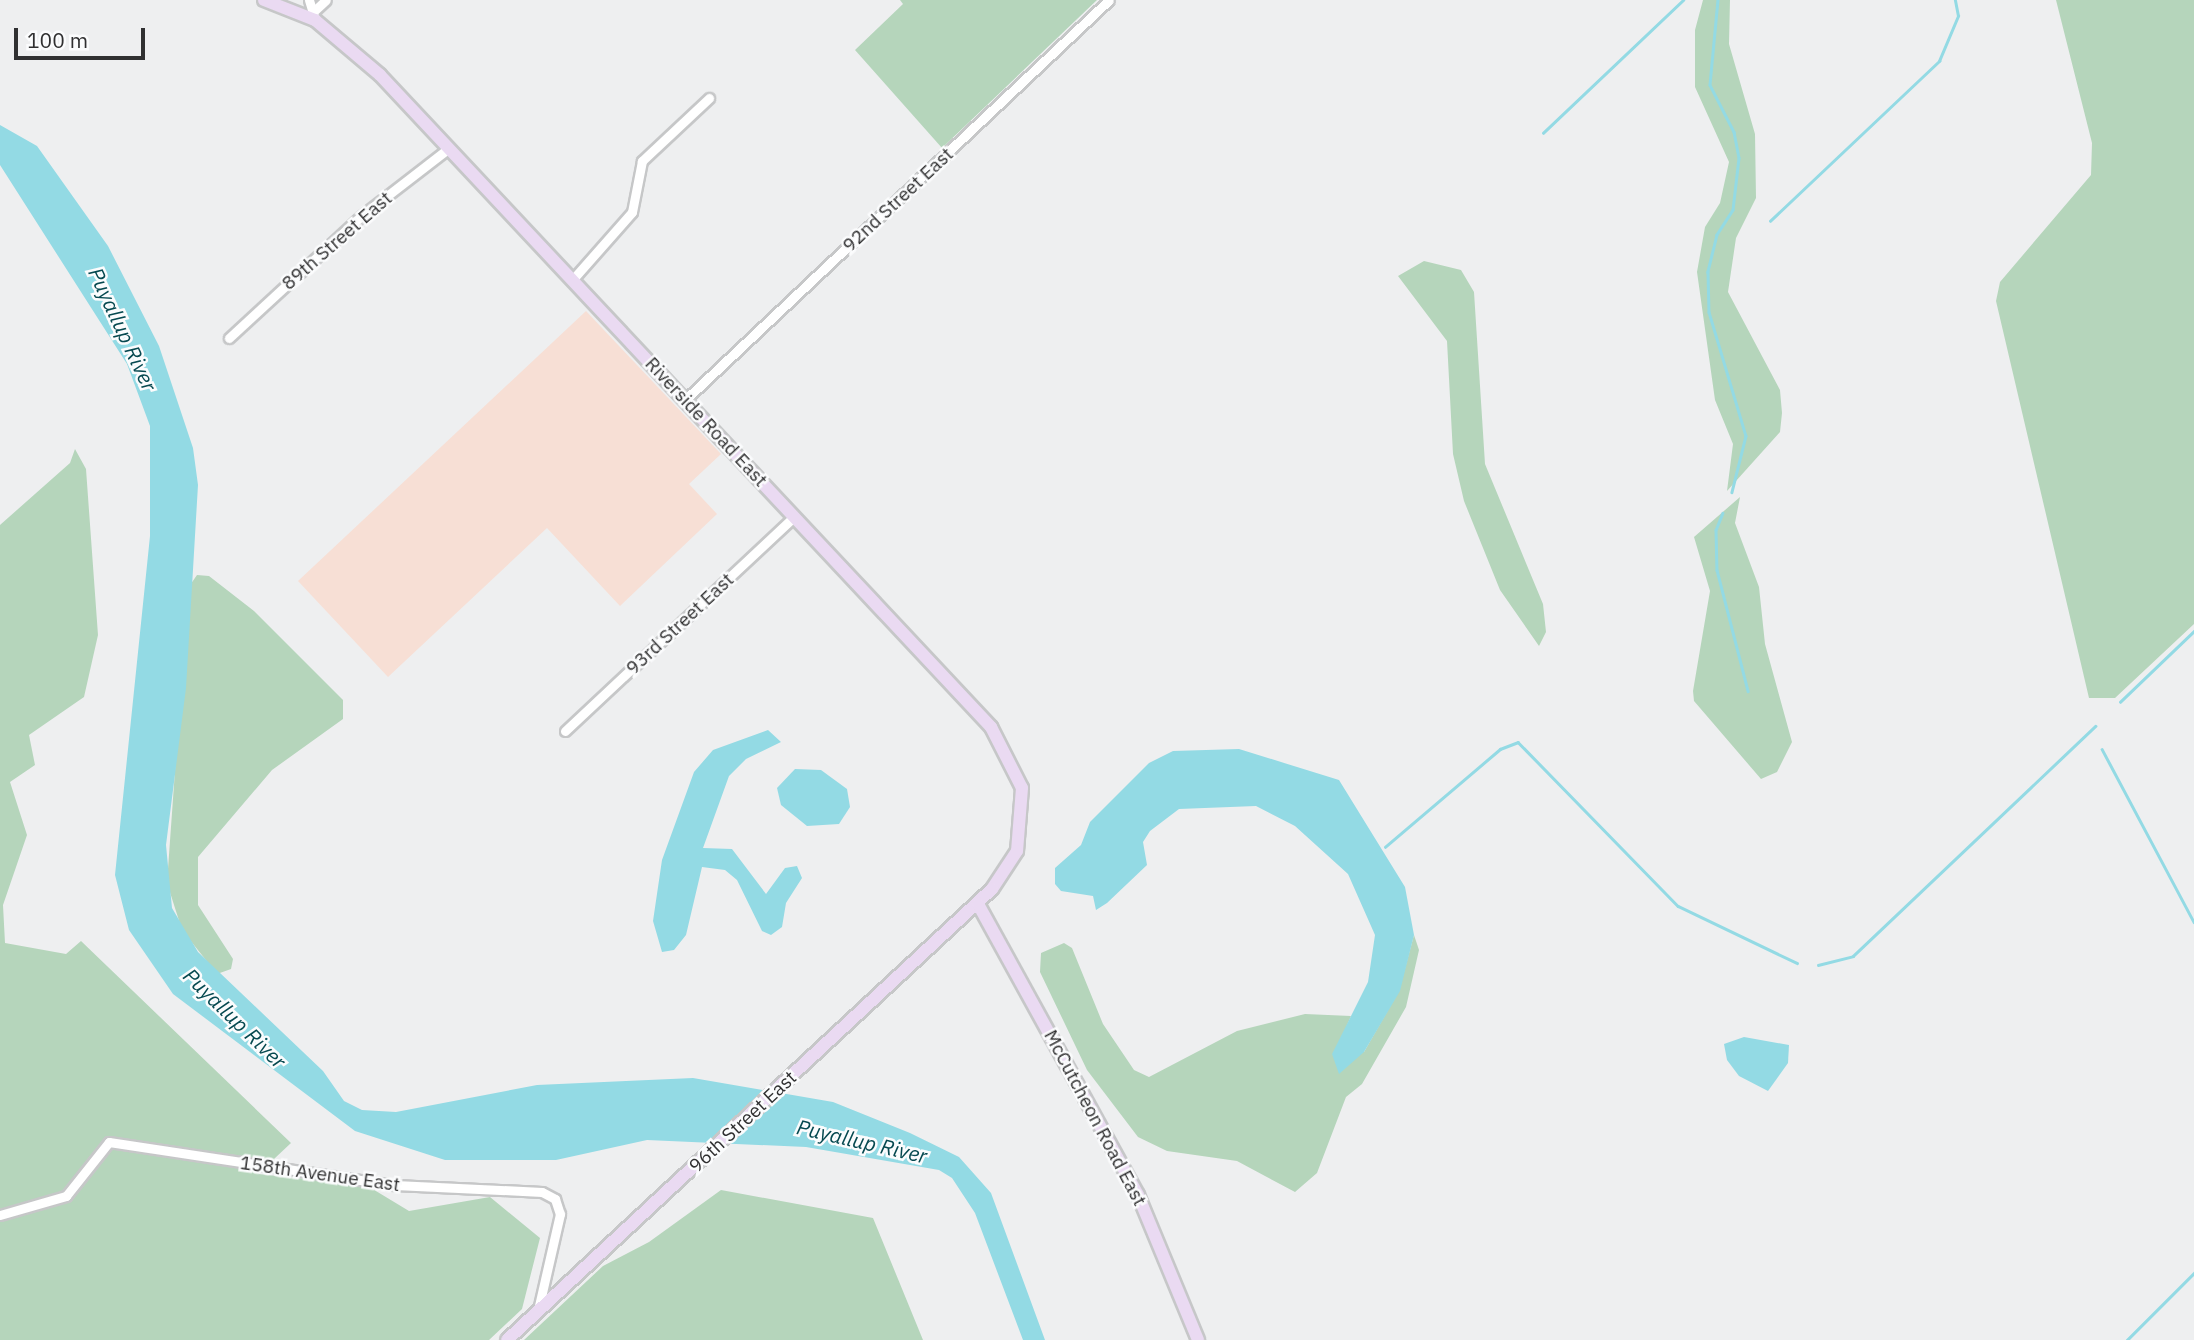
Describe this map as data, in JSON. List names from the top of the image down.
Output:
{
  "streets": {
    "street": [
      "92nd Street East",
      "89th Street East",
      "Riverside Road East",
      "93rd Street East",
      "McCutcheon Road East",
      "96th Street East",
      "158th Avenue East"
    ]
  },
  "crossings": [
    ["92nd Street East", "Riverside Road East"],
    ["89th Street East", "Riverside Road East"],
    ["Riverside Road East", "93rd Street East"],
    ["Riverside Road East", "McCutcheon Road East"],
    ["Riverside Road East", "96th Street East"],
    ["McCutcheon Road East", "96th Street East"],
    ["96th Street East", "158th Avenue East"]
  ],
  "water": ["Puyallup River"],
  "scale_bar": "100 m"
}
